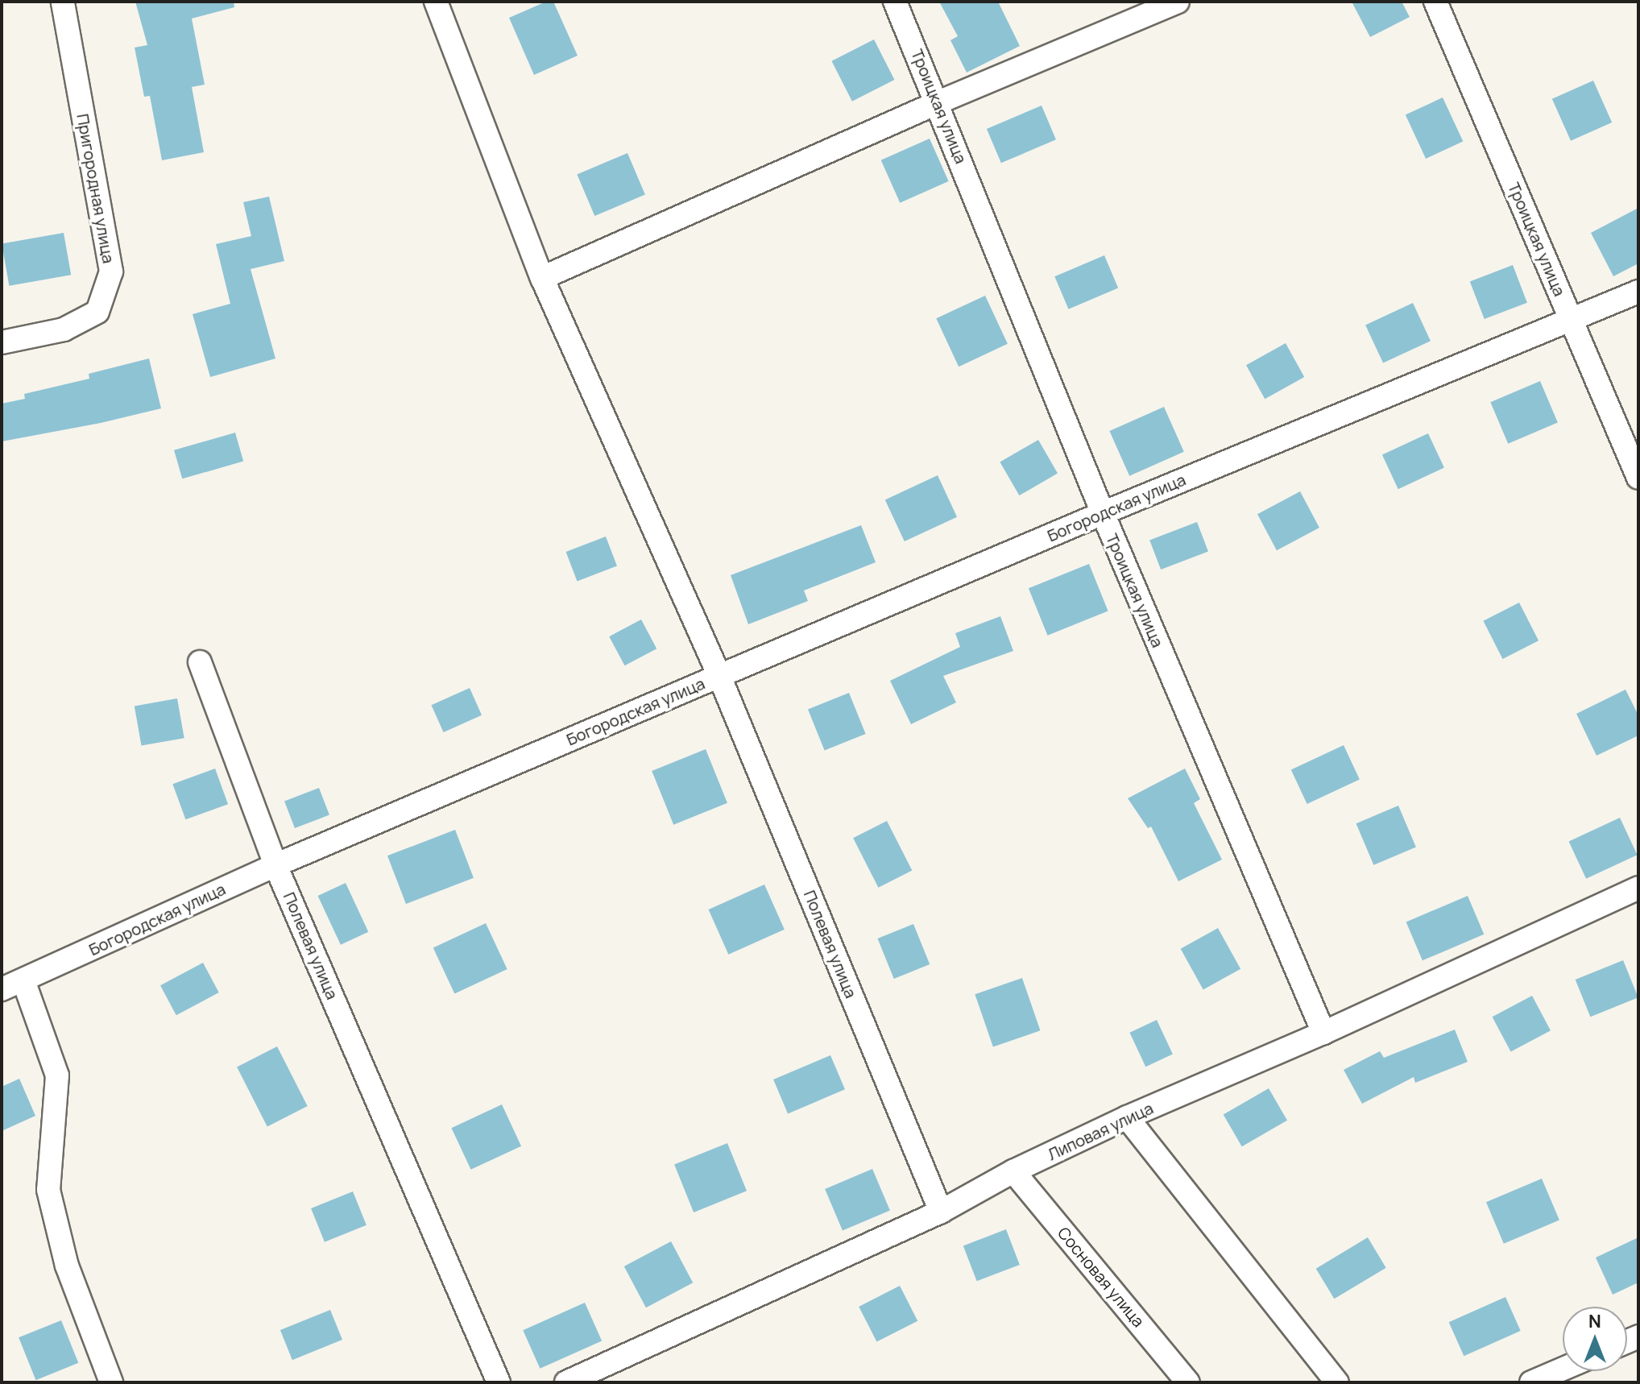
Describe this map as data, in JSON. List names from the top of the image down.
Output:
{
  "streets": {
    "street": [
      "Троицкая улица",
      "Пригородная улица",
      "Богородская улица",
      "Полевая улица",
      "Липовая улица",
      "Сосновая улица"
    ]
  },
  "crossings": [
    ["Троицкая улица", "Богородская улица"],
    ["Троицкая улица", "Липовая улица"],
    ["Богородская улица", "Полевая улица"],
    ["Полевая улица", "Липовая улица"],
    ["Липовая улица", "Сосновая улица"]
  ],
  "north": "top"
}
